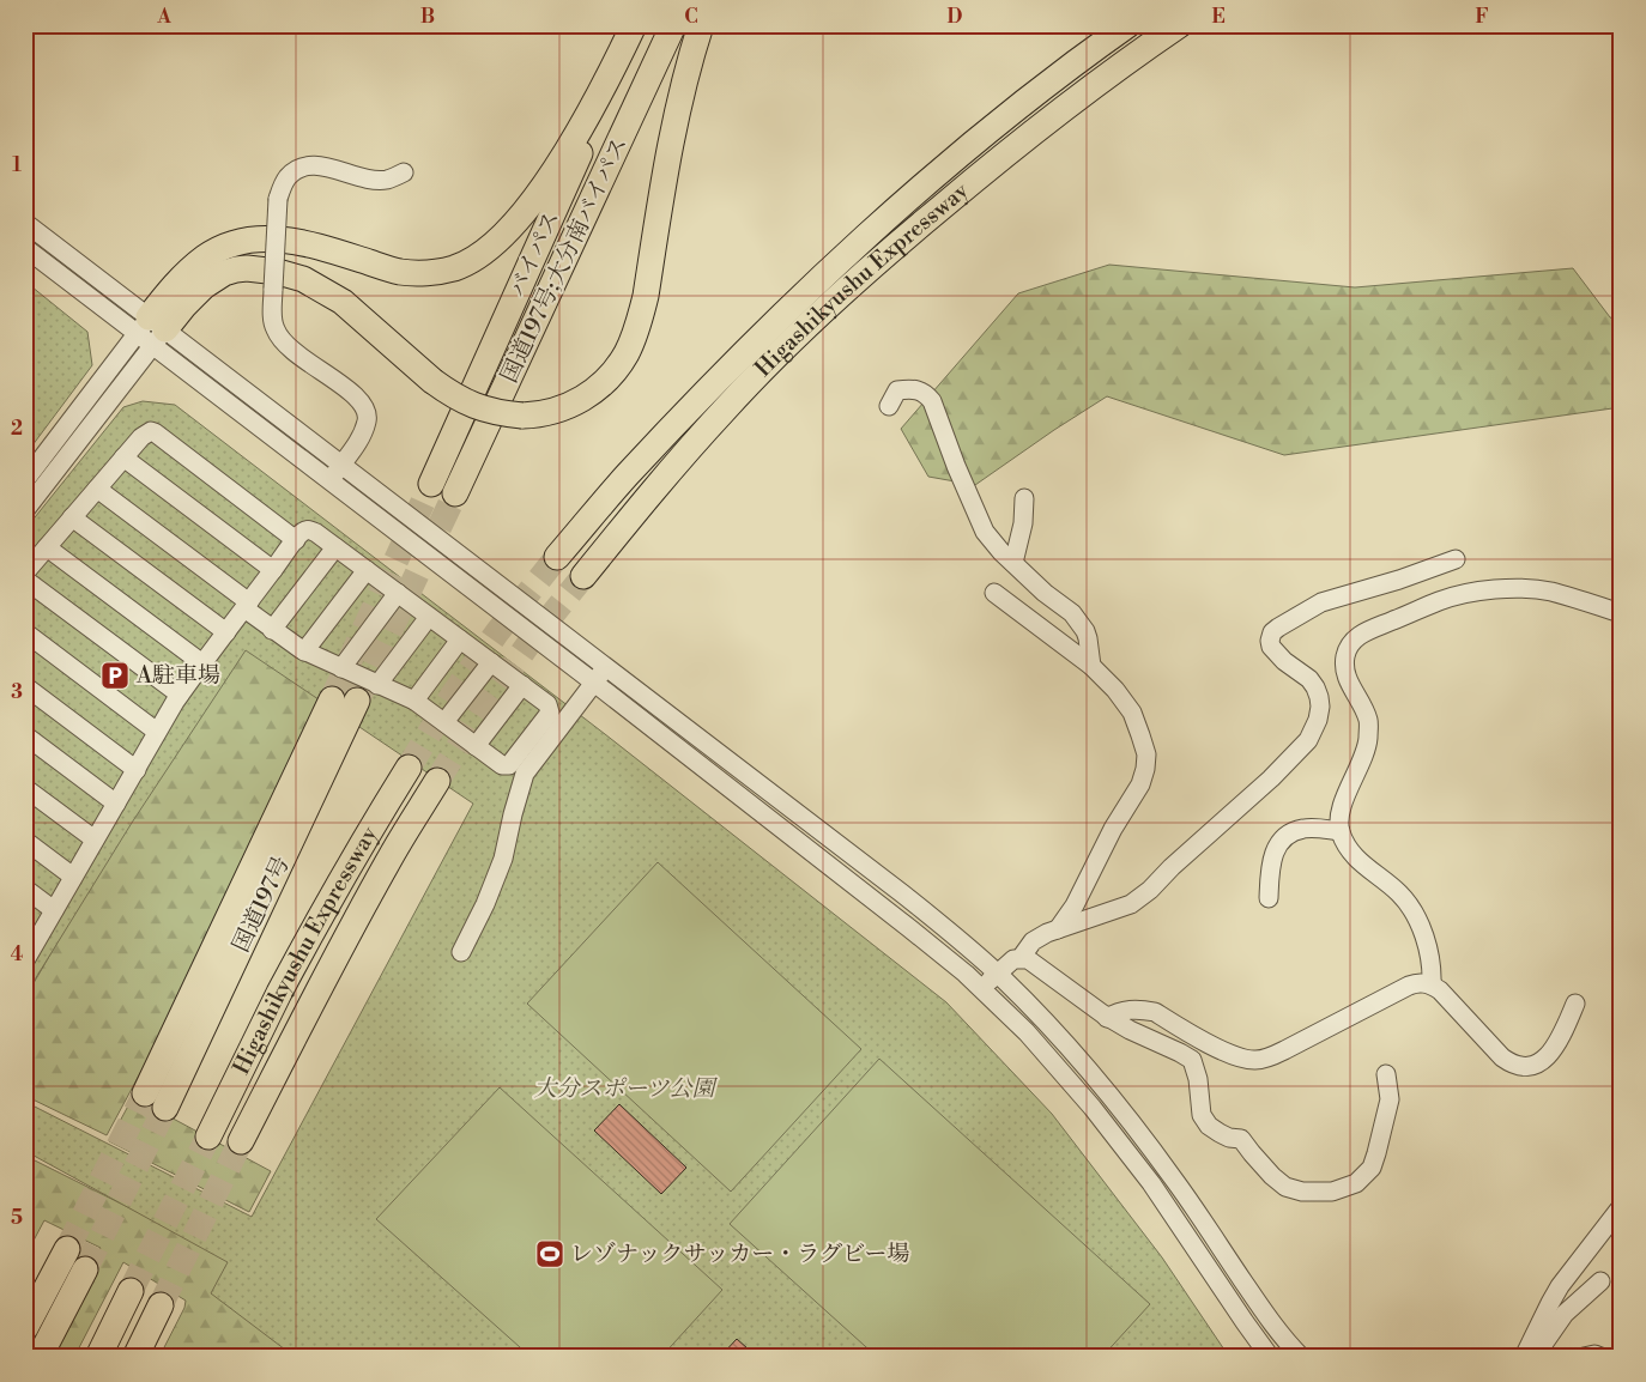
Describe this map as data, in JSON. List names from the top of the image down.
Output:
{
  "streets": {
    "highway": [
      "バイパス",
      "国道197号;大分南バイパス",
      "Higashikyushu Expressway",
      "国道197号"
    ]
  },
  "parks": ["大分スポーツ公園"],
  "places": {
    "parking": ["A駐車場"],
    "sports": ["レゾナックサッカー・ラグビー場"]
  },
  "grid": {
    "columns": [
      "A",
      "B",
      "C",
      "D",
      "E",
      "F"
    ],
    "rows": [
      "1",
      "2",
      "3",
      "4",
      "5"
    ]
  }
}
